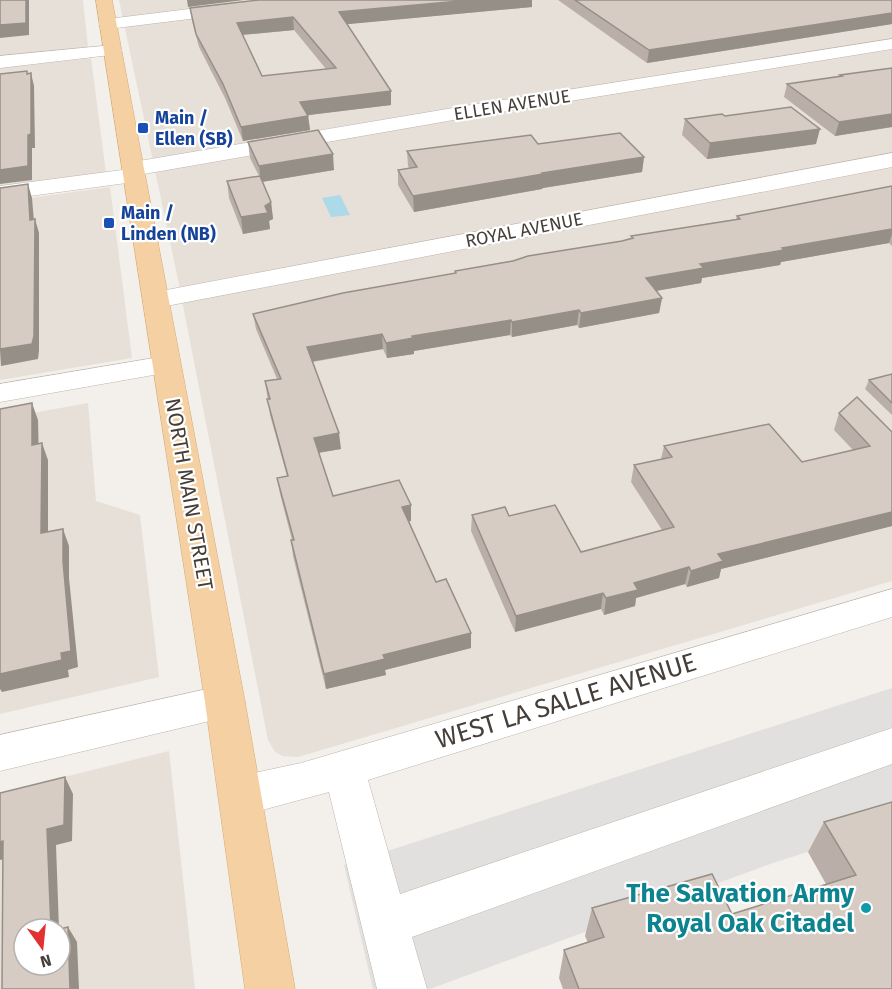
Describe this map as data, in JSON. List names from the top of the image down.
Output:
{
  "streets": {
    "main road": ["NORTH MAIN STREET"],
    "street": ["ELLEN AVENUE", "ROYAL AVENUE", "WEST LA SALLE AVENUE"]
  },
  "crossings": [
    ["ELLEN AVENUE", "NORTH MAIN STREET"],
    ["ROYAL AVENUE", "NORTH MAIN STREET"],
    ["NORTH MAIN STREET", "WEST LA SALLE AVENUE"]
  ],
  "places": {
    "transit": ["Main / Ellen (SB)", "Main / Linden (NB)"],
    "other": ["The Salvation Army Royal Oak Citadel"]
  },
  "north": "bottom"
}
